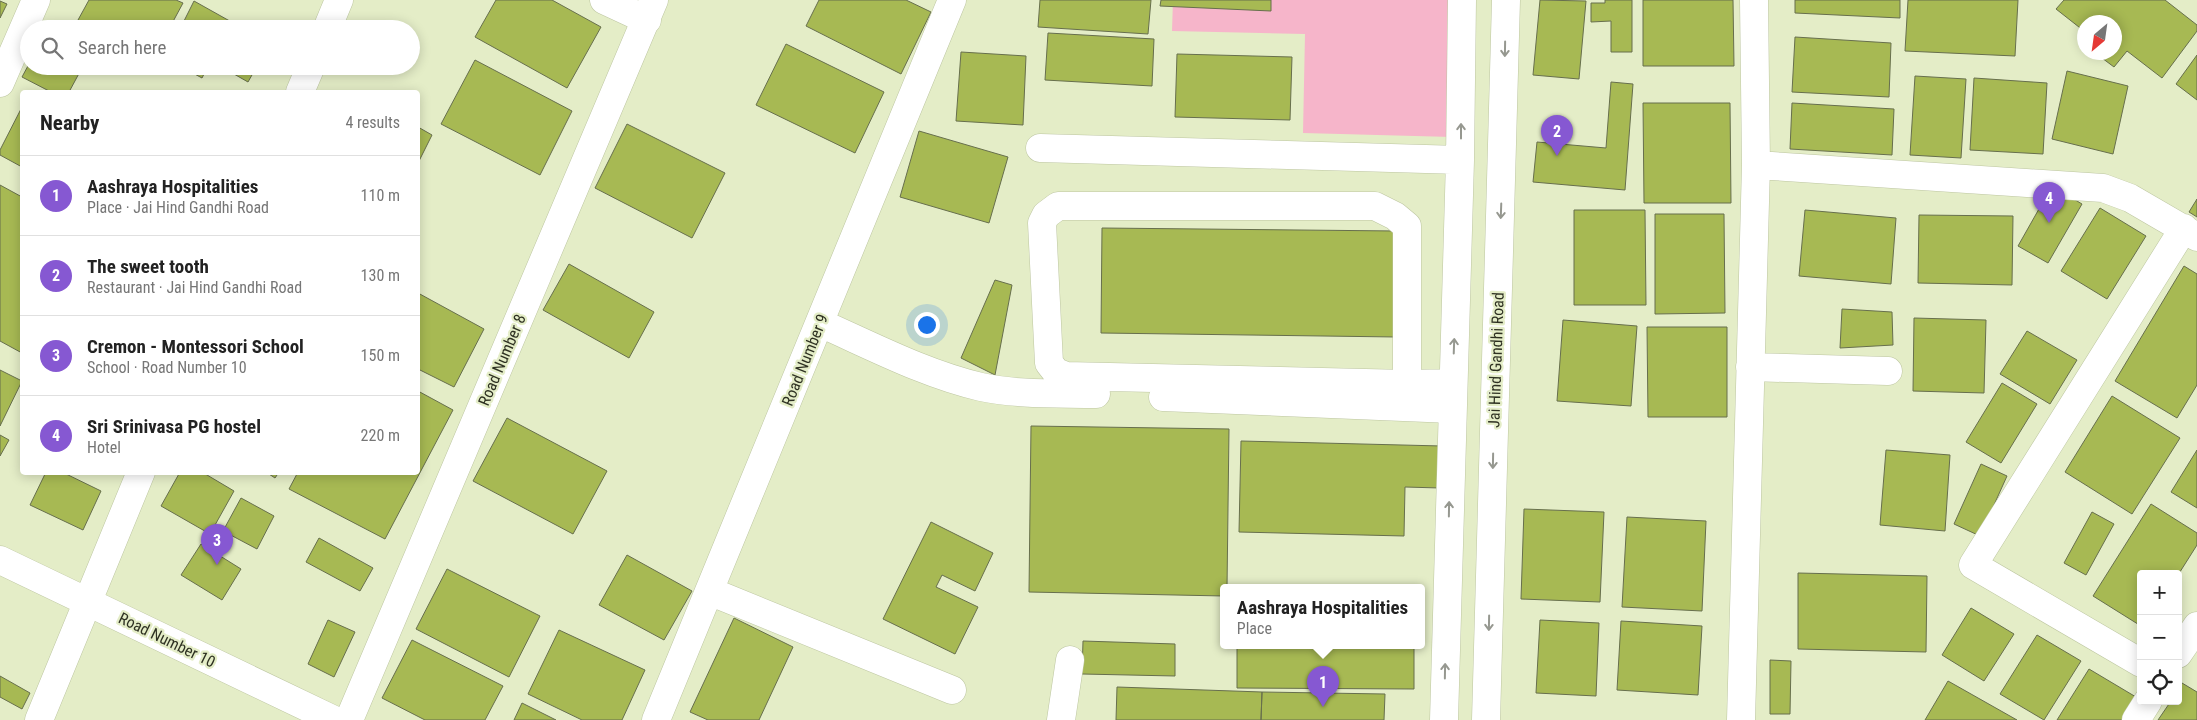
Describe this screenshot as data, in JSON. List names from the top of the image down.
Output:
{
  "streets": {
    "street": [
      "Road Number 8",
      "Road Number 9",
      "Jai Hind Gandhi Road",
      "Road Number 10"
    ]
  },
  "north": "bottom left",
  "page": {
    "search": "Search here",
    "heading": ["Nearby", "4 results"],
    "pins": [
      "2",
      "4",
      "3",
      "1"
    ],
    "list": [
      {
        "mark": "1",
        "name": "Aashraya Hospitalities",
        "note": "Place · Jai Hind Gandhi Road",
        "value": "110 m"
      },
      {
        "mark": "2",
        "name": "The sweet tooth",
        "note": "Restaurant · Jai Hind Gandhi Road",
        "value": "130 m"
      },
      {
        "mark": "3",
        "name": "Cremon - Montessori School",
        "note": "School · Road Number 10",
        "value": "150 m"
      },
      {
        "mark": "4",
        "name": "Sri Srinivasa PG hostel",
        "note": "Hotel",
        "value": "220 m"
      }
    ],
    "map_buttons": ["+", "−"],
    "popup": ["Aashraya Hospitalities", "Place"]
  }
}
